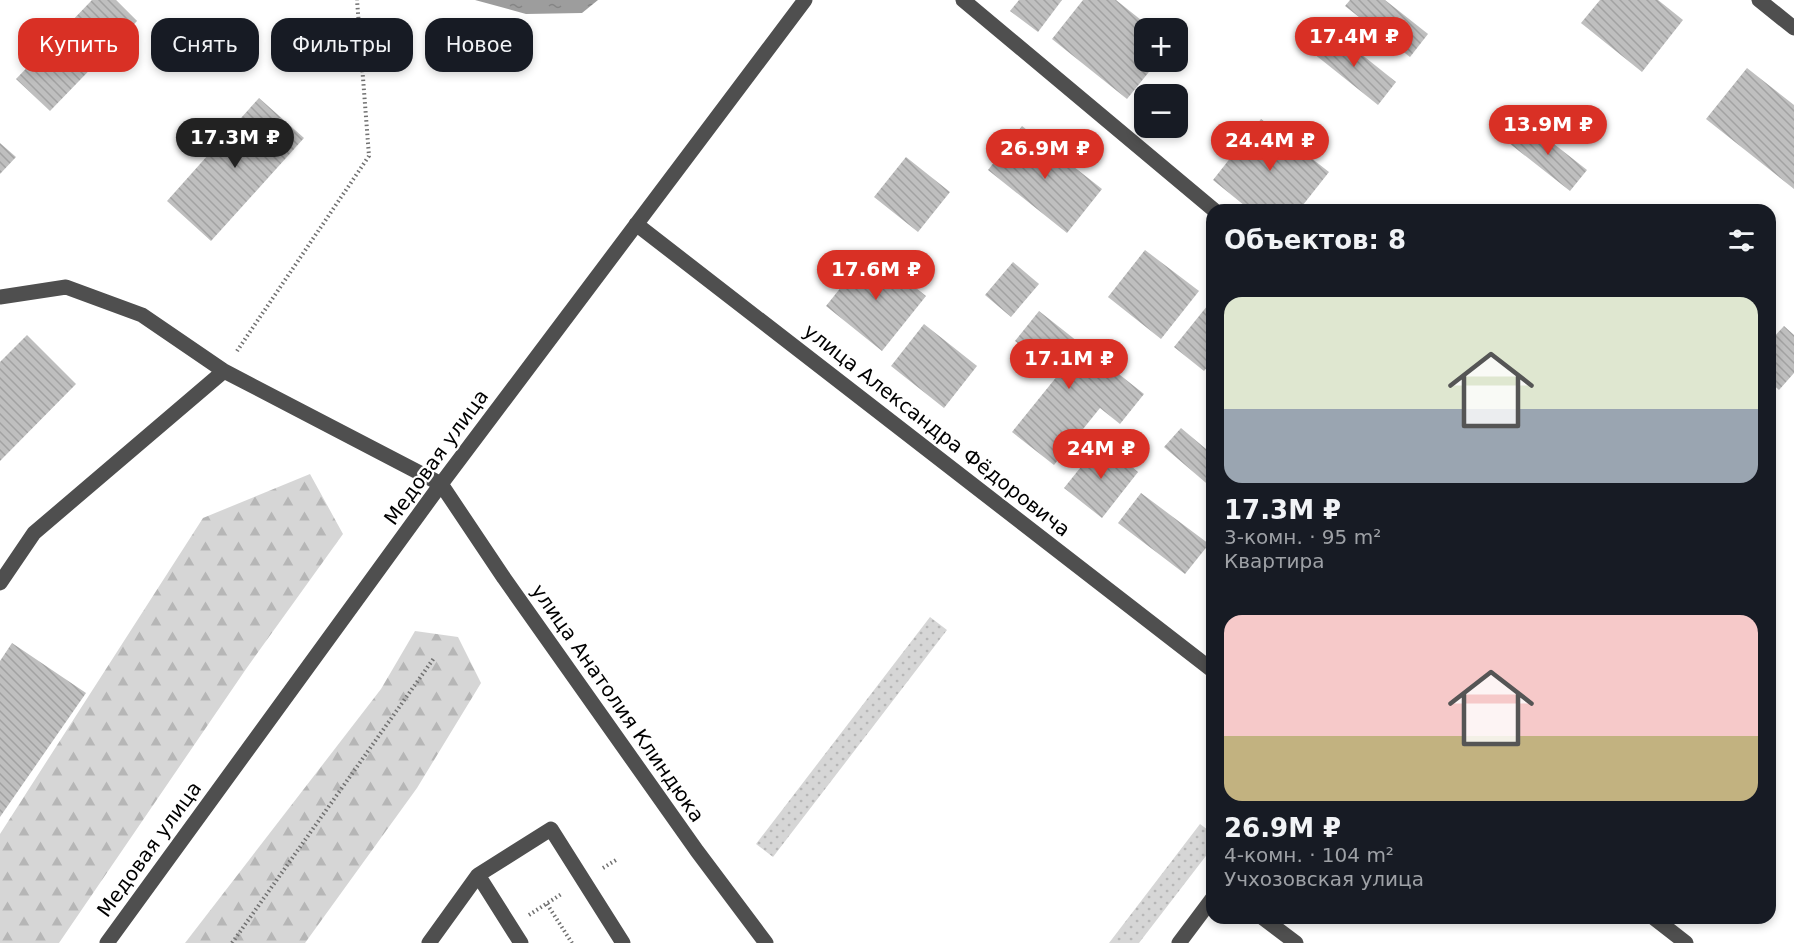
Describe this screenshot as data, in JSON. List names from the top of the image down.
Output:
{
  "streets": {
    "street": ["улица Александра Фёдоровича", "Медовая улица", "улица Анатолия Клиндюка"]
  },
  "crossings": [
    ["улица Александра Фёдоровича", "Медовая улица"],
    ["Медовая улица", "улица Анатолия Клиндюка"]
  ],
  "page": {
    "price": [
      "17.4M ₽",
      "13.9M ₽",
      "17.3M ₽",
      "24.4M ₽",
      "26.9M ₽",
      "17.6M ₽",
      "17.1M ₽",
      "24M ₽"
    ],
    "map_buttons": ["+", "−"],
    "chip": [
      "Купить",
      "Снять",
      "Фильтры",
      "Новое"
    ],
    "heading": "Объектов: 8",
    "list": [
      {
        "name": "17.3M ₽",
        "note": "3-комн. · 95 m² · Квартира"
      },
      {
        "name": "26.9M ₽",
        "note": "4-комн. · 104 m² · Учхозовская улица"
      }
    ]
  }
}
